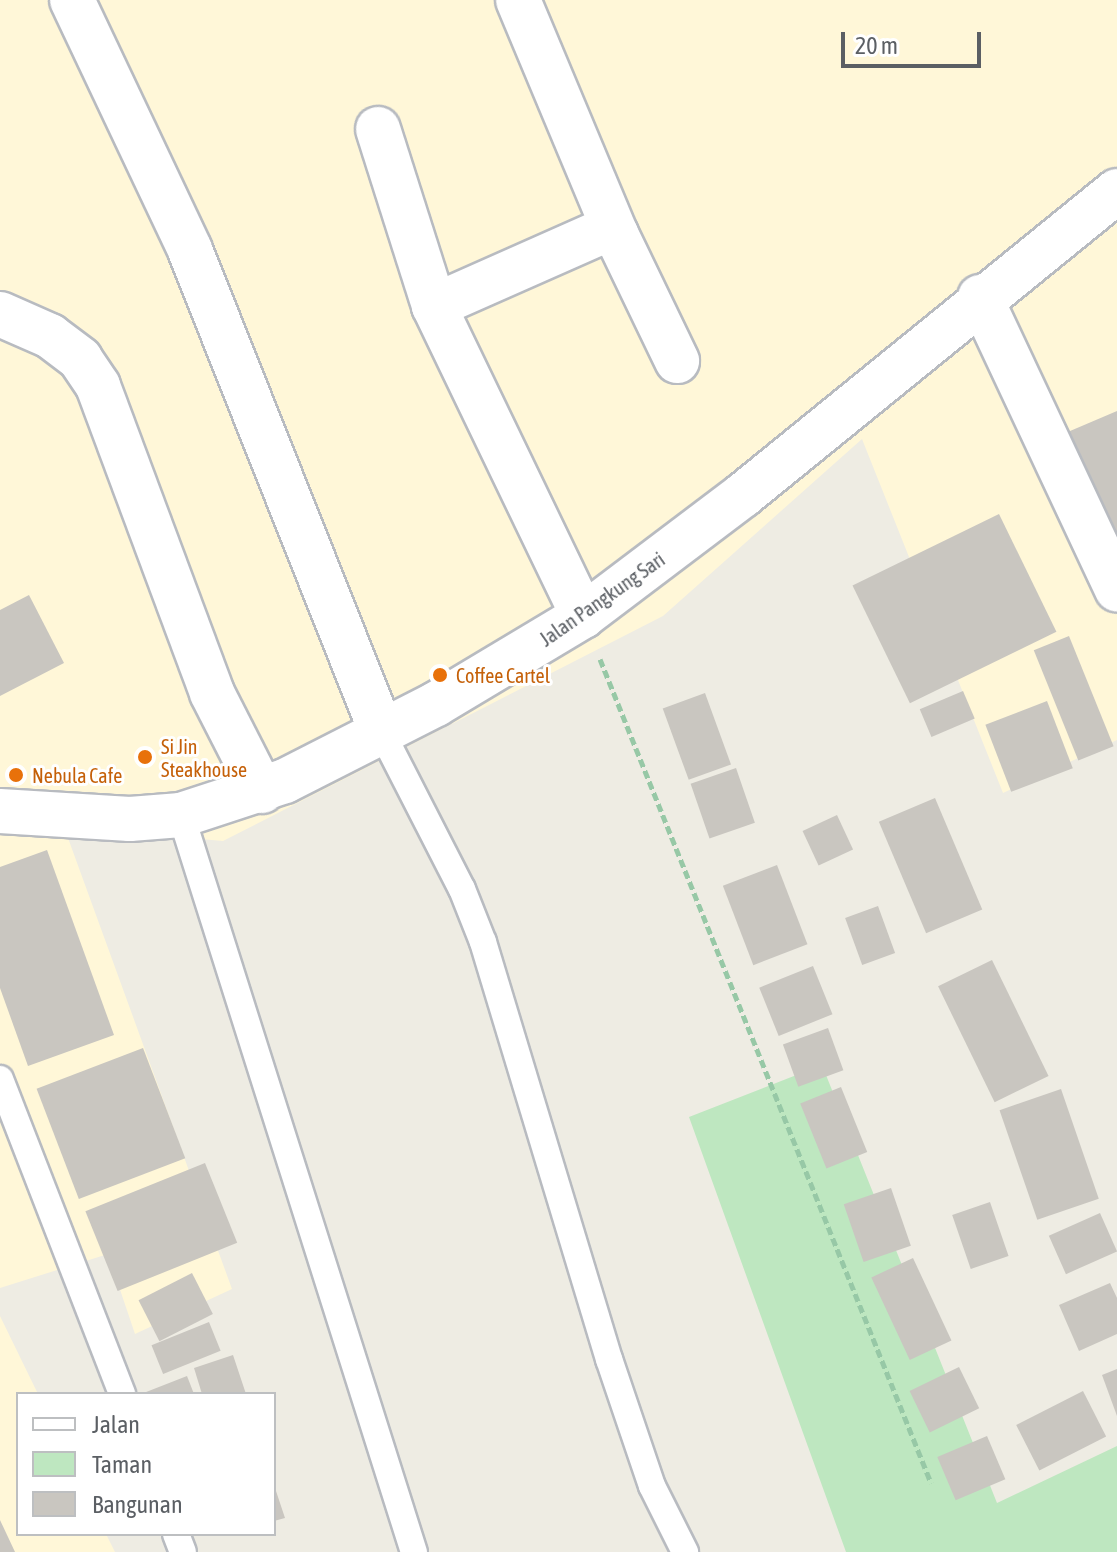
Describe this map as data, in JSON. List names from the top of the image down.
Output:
{
  "streets": {
    "street": ["Jalan Pangkung Sari"]
  },
  "places": ["Coffee Cartel", "Si Jin Steakhouse", "Nebula Cafe"],
  "legend": ["Jalan", "Taman", "Bangunan"],
  "scale_bar": "20 m"
}
